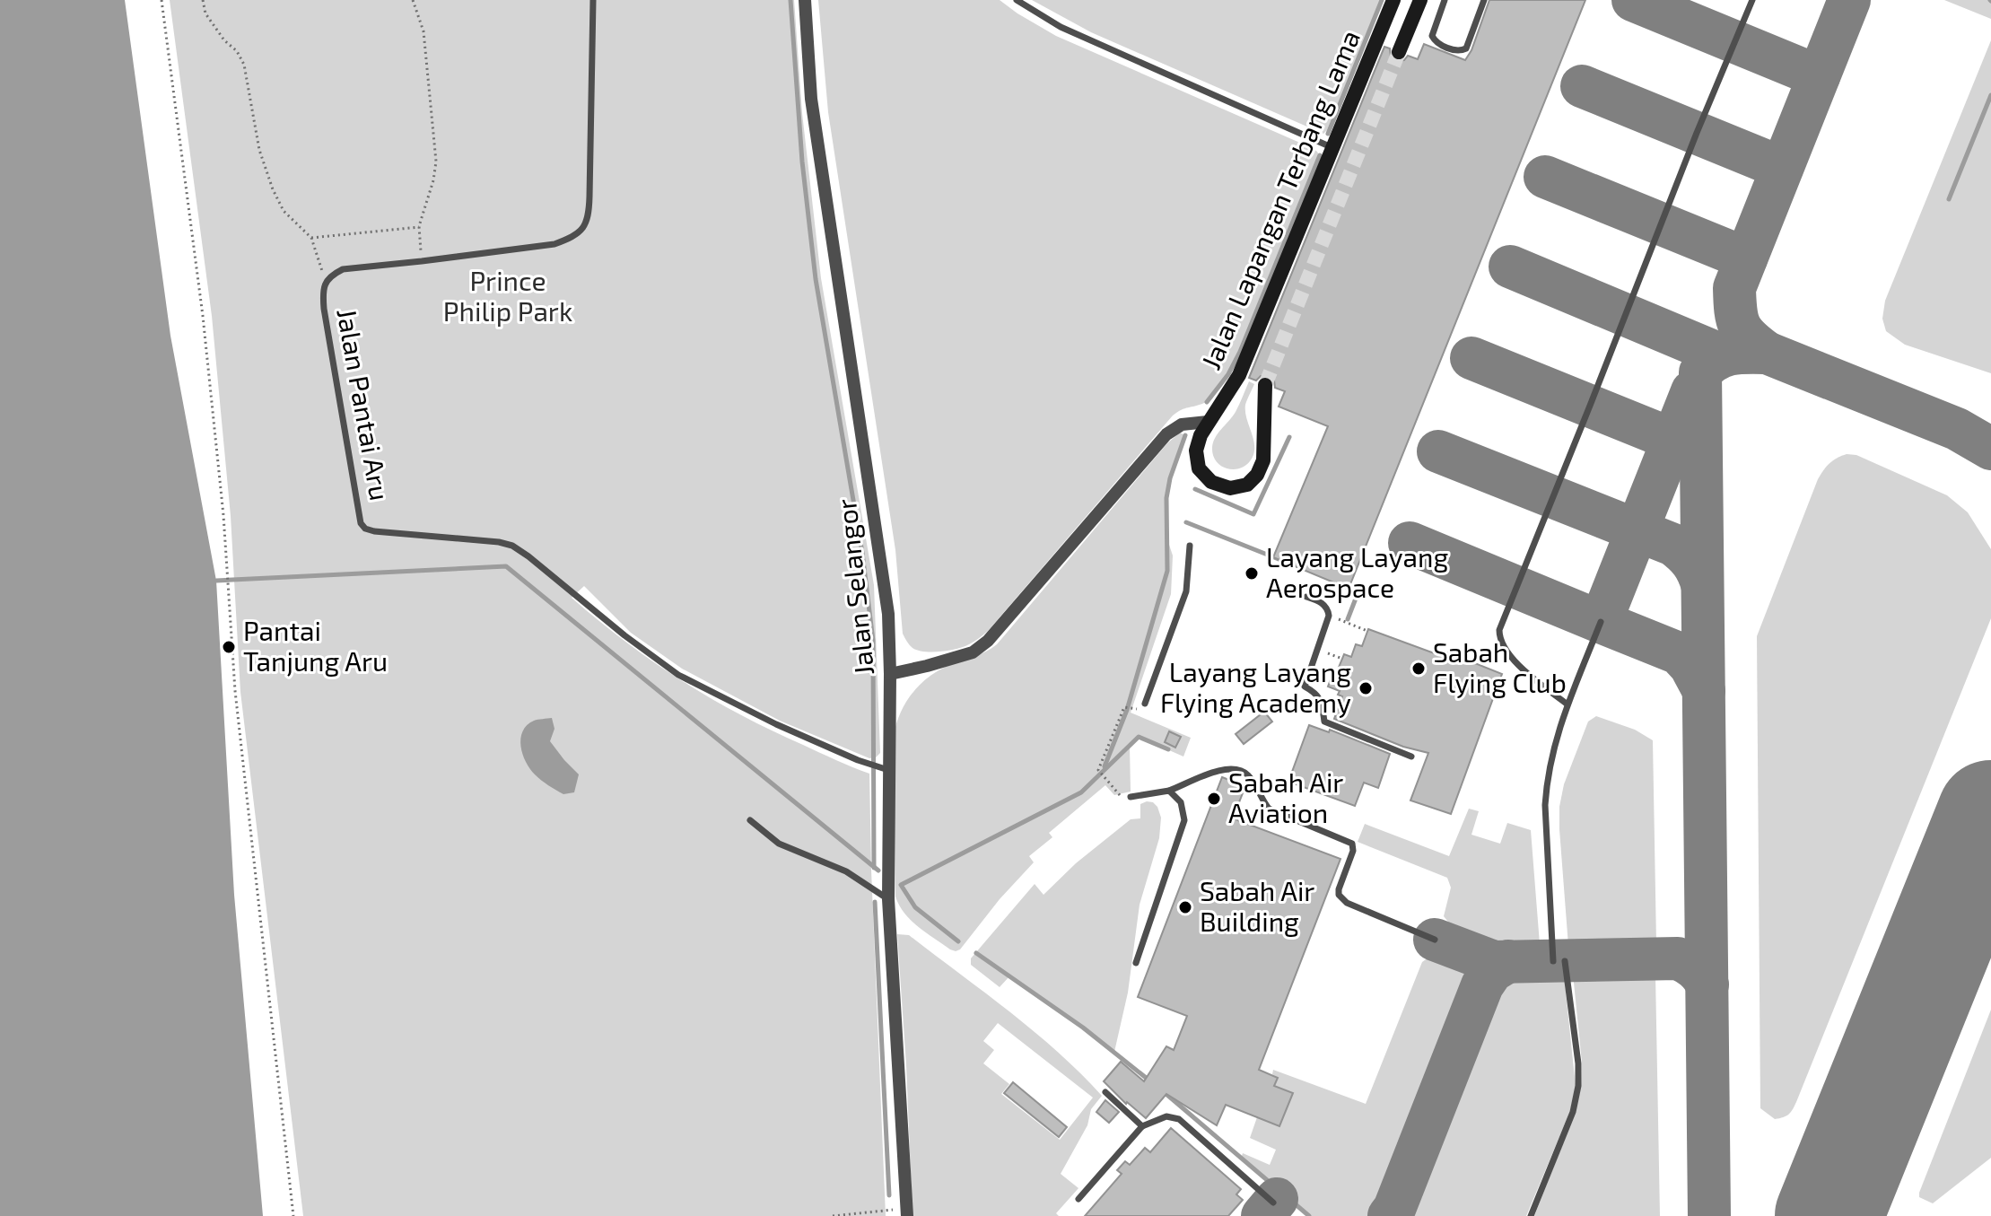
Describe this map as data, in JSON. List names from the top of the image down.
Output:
{
  "streets": {
    "main road": ["Jalan Lapangan Terbang Lama"],
    "street": ["Jalan Selangor"],
    "lane": ["Jalan Pantai Aru"]
  },
  "crossings": [
    ["Jalan Pantai Aru", "Jalan Selangor"]
  ],
  "parks": ["Prince Philip Park"],
  "places": [
    "Layang Layang Aerospace",
    "Pantai Tanjung Aru",
    "Sabah Flying Club",
    "Layang Layang Flying Academy",
    "Sabah Air Aviation",
    "Sabah Air Building"
  ]
}
